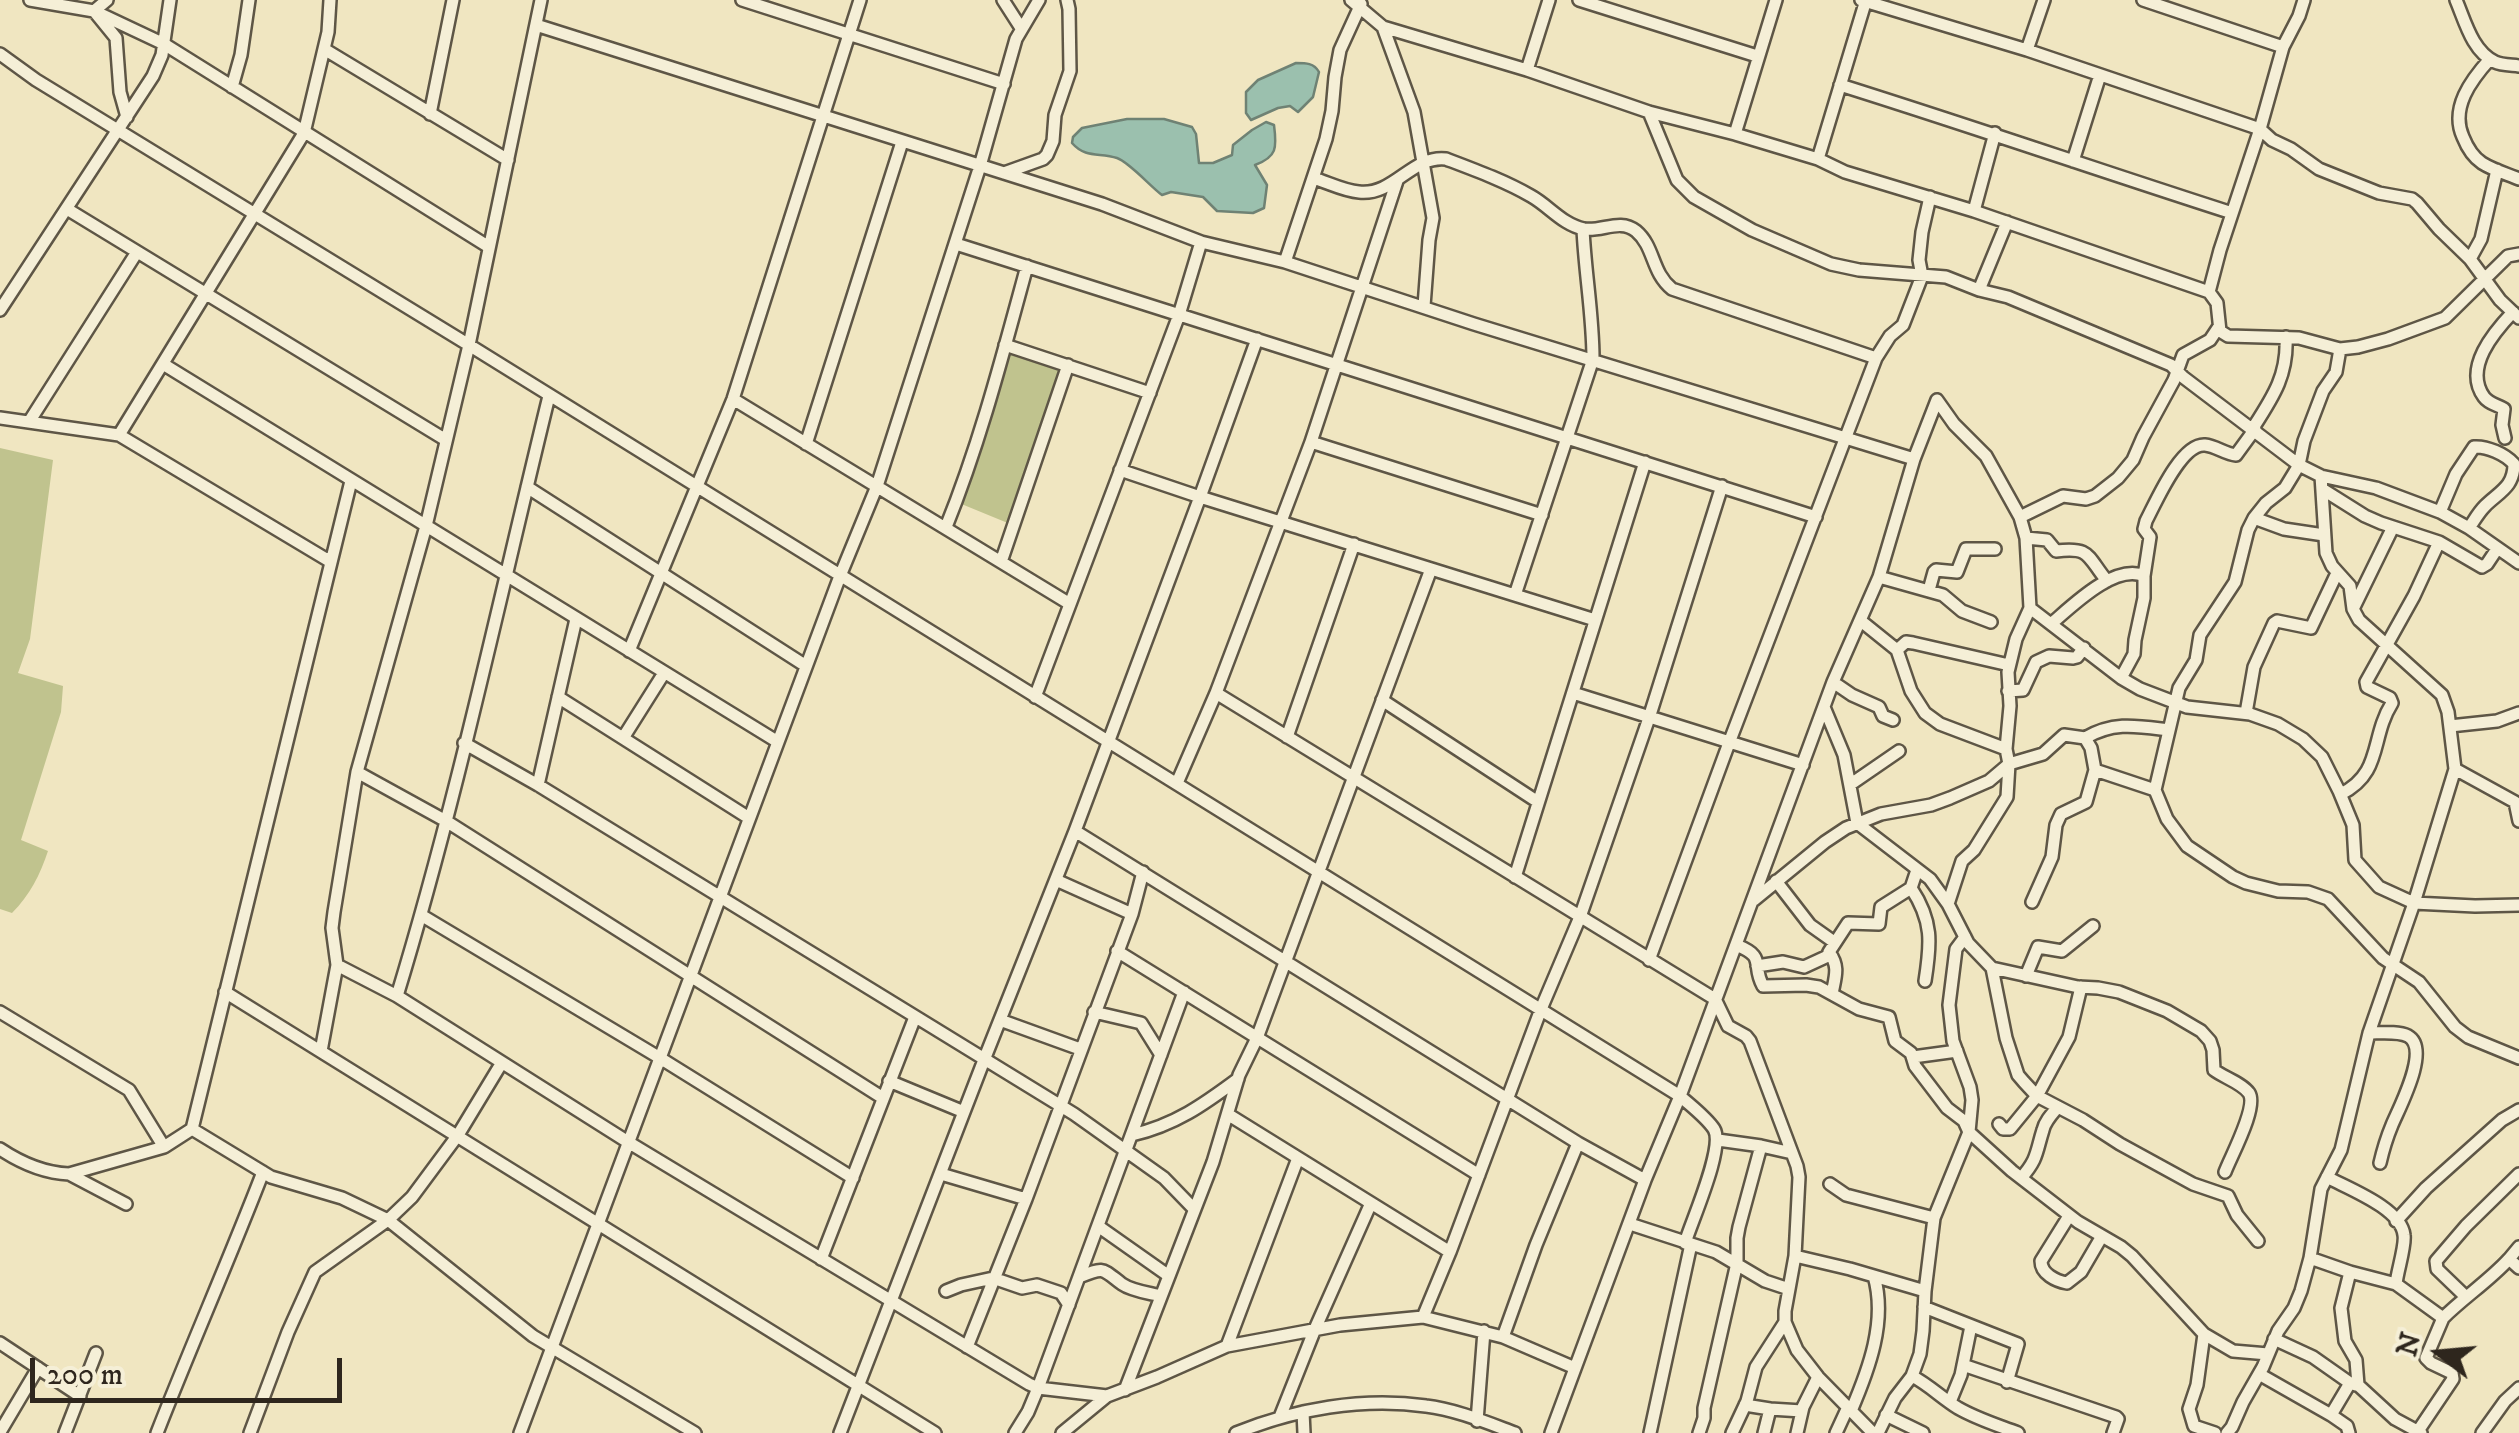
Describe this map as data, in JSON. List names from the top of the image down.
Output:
{
  "scale_bar": "200 m",
  "north": "left"
}
